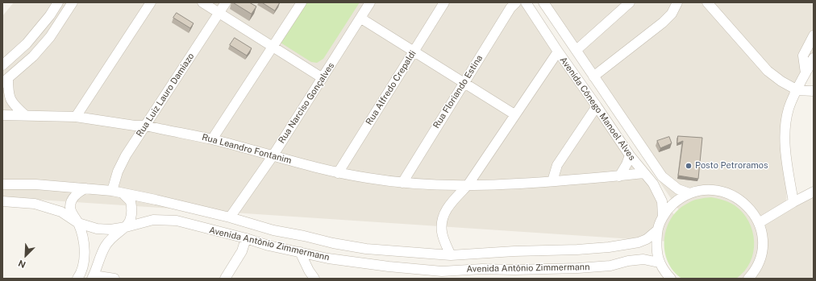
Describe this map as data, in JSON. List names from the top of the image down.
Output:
{
  "streets": {
    "street": [
      "Rua Alfredo Crepaldi",
      "Rua Floriando Estina",
      "Rua Luiz Lauro Damiazo",
      "Rua Narciso Gonçalves",
      "Avenida Cônego Manoel Alves",
      "Rua Leandro Fontanim",
      "Avenida Antônio Zimmermann"
    ]
  },
  "crossings": [
    ["Rua Alfredo Crepaldi", "Rua Leandro Fontanim"],
    ["Rua Floriando Estina", "Rua Leandro Fontanim"],
    ["Rua Luiz Lauro Damiazo", "Rua Leandro Fontanim"],
    ["Rua Luiz Lauro Damiazo", "Avenida Antônio Zimmermann"],
    ["Rua Narciso Gonçalves", "Rua Leandro Fontanim"],
    ["Rua Narciso Gonçalves", "Avenida Antônio Zimmermann"],
    ["Avenida Cônego Manoel Alves", "Rua Leandro Fontanim"]
  ],
  "places": ["Posto Petroramos"],
  "north": "bottom left"
}
